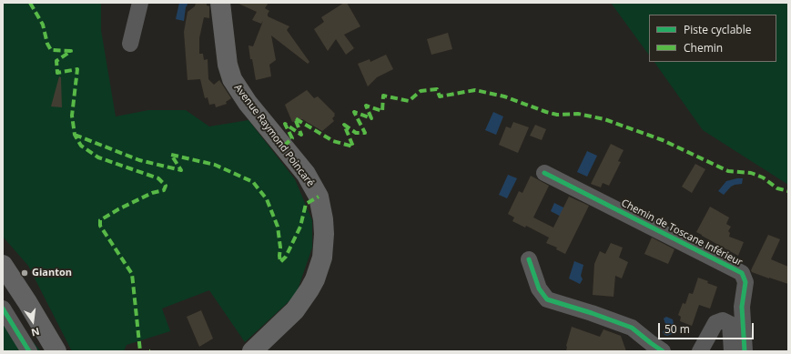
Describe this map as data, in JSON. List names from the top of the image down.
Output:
{
  "streets": {
    "main road": ["Avenue Raymond Poincaré"],
    "street": ["Chemin de Toscane Inférieur"]
  },
  "places": ["Gianton"],
  "legend": ["Piste cyclable", "Chemin"],
  "scale_bar": "50 m",
  "north": "bottom"
}
